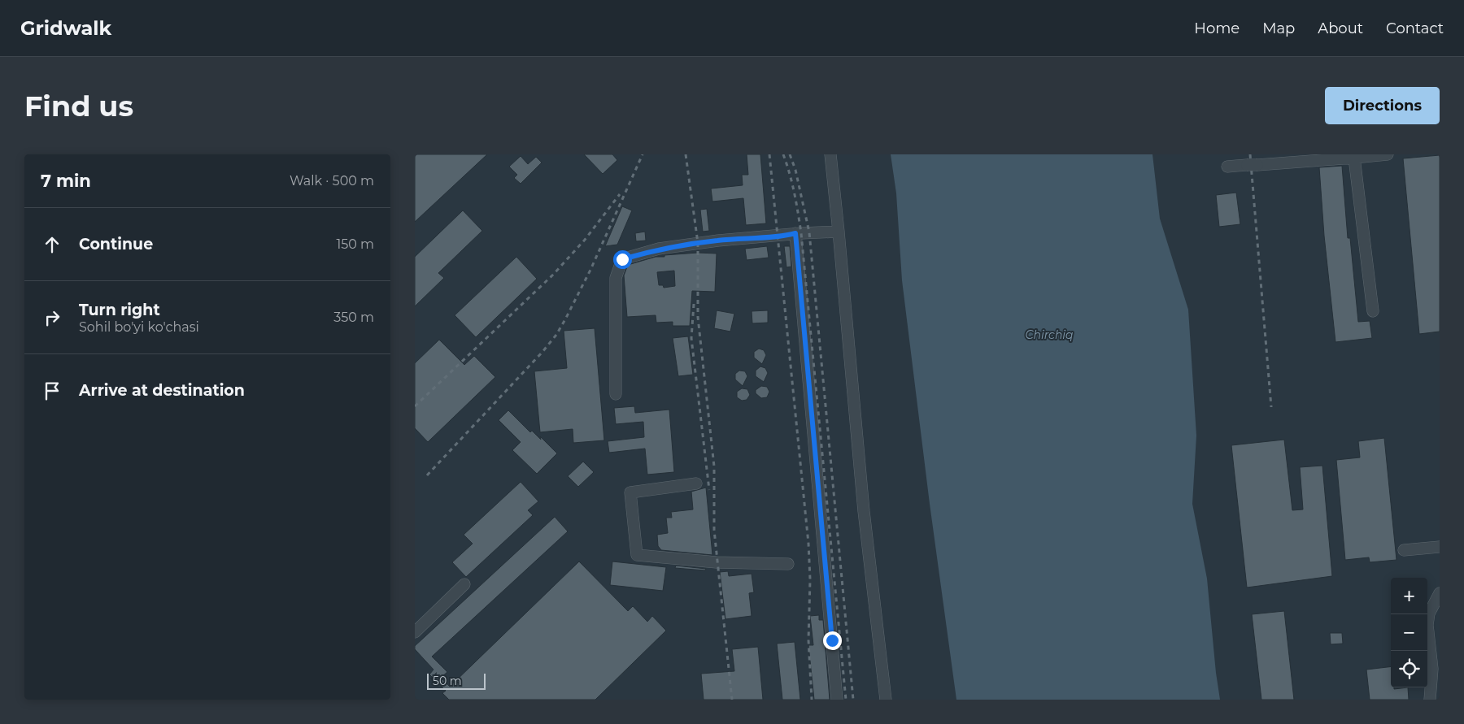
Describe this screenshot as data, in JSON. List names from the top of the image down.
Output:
{
  "water": ["Chirchiq"],
  "scale_bar": "50 m",
  "page": {
    "header": "Gridwalk",
    "nav": [
      "Home",
      "Map",
      "About",
      "Contact"
    ],
    "buttons": "Directions",
    "title": "Find us",
    "heading": ["7 min", "Walk · 500 m"],
    "list": [
      ["Continue", "150 m"],
      ["Turn right", "Sohil bo'yi ko'chasi", "350 m"],
      "Arrive at destination"
    ],
    "map_buttons": ["+", "−"],
    "scale": "50 m"
  }
}
